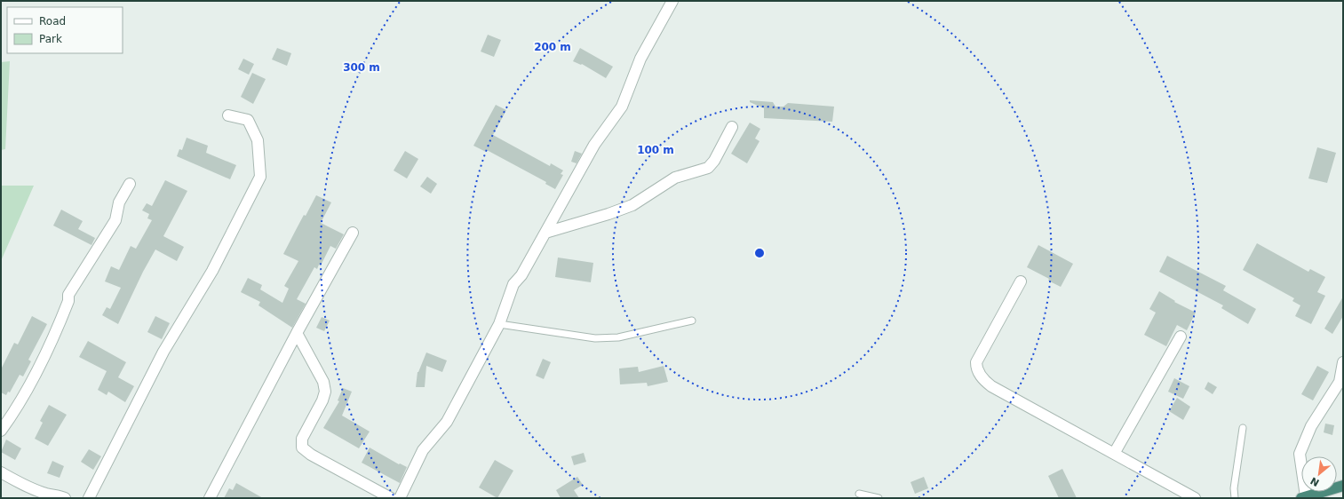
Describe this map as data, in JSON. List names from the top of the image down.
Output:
{
  "legend": ["Road", "Park"],
  "north": "bottom left",
  "rings": ["200 m", "300 m", "100 m"]
}
